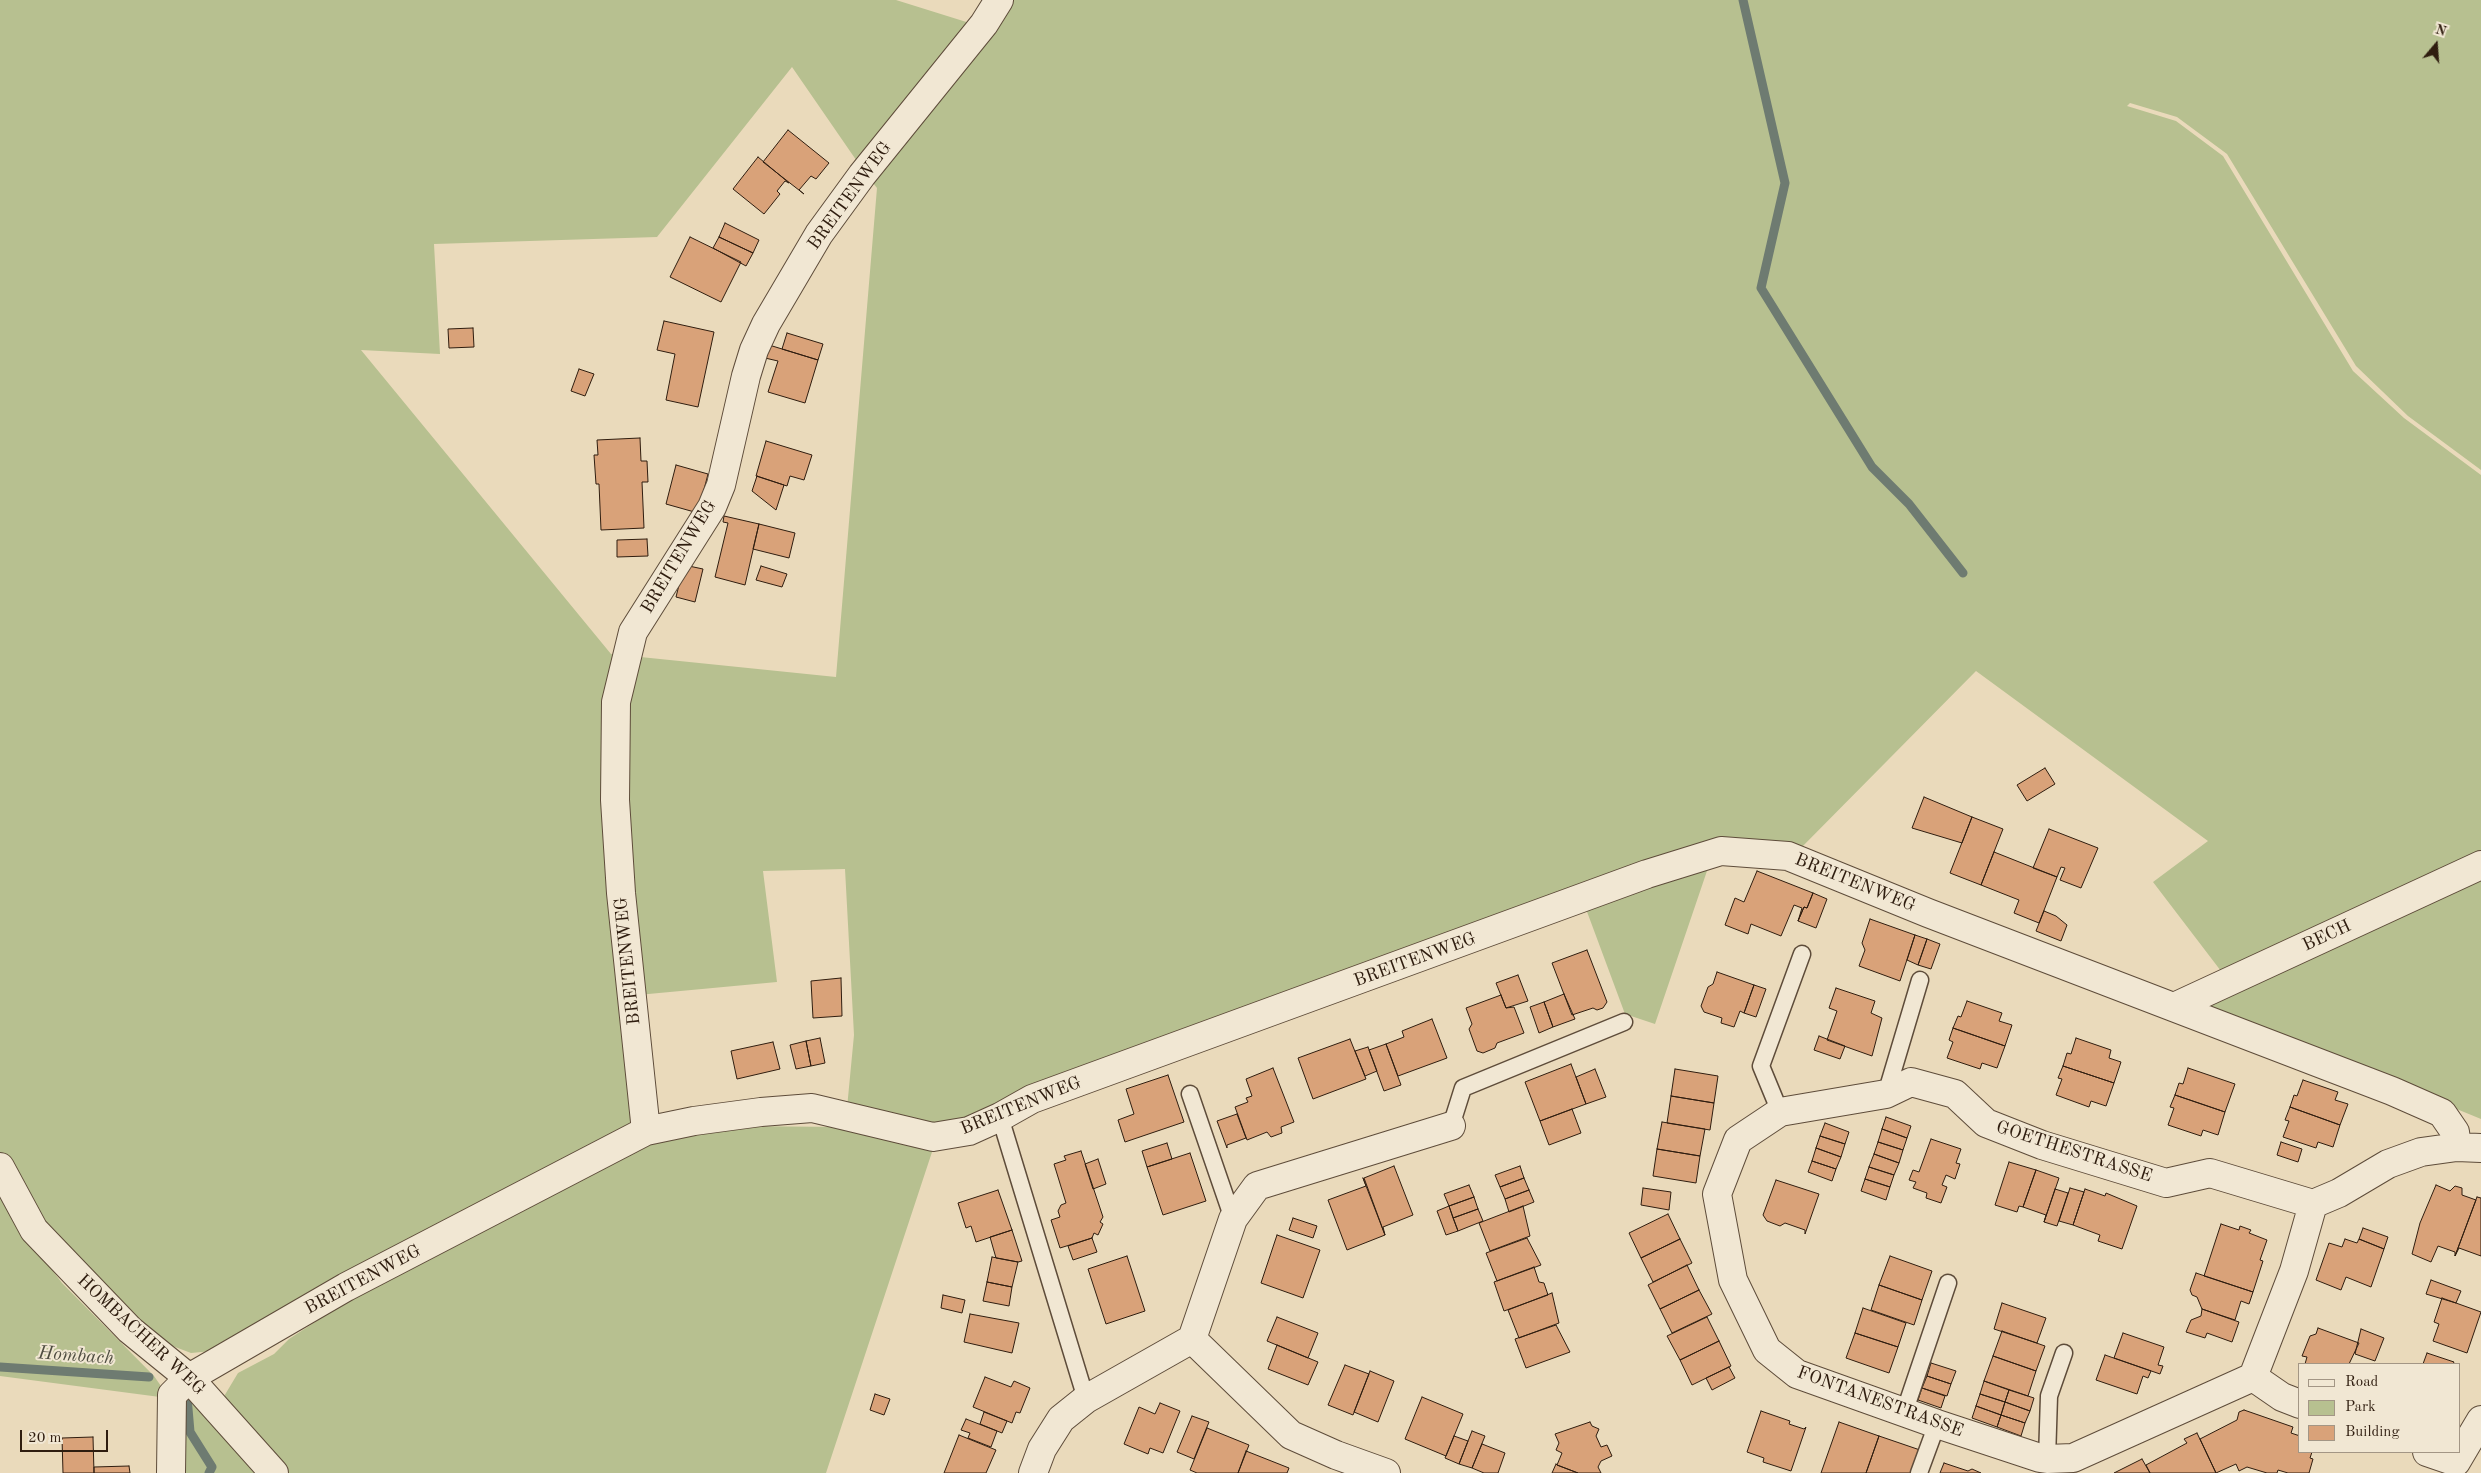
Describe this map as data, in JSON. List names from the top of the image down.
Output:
{
  "streets": {
    "street": [
      "BREITENWEG",
      "BECH",
      "GOETHESTRASSE",
      "HOMBACHER WEG",
      "FONTANESTRASSE"
    ]
  },
  "crossings": [
    ["BREITENWEG", "BECH"],
    ["BREITENWEG", "HOMBACHER WEG"],
    ["GOETHESTRASSE", "FONTANESTRASSE"]
  ],
  "water": ["Hombach"],
  "legend": ["Road", "Park", "Building"],
  "scale_bar": "20 m",
  "north": "top"
}
